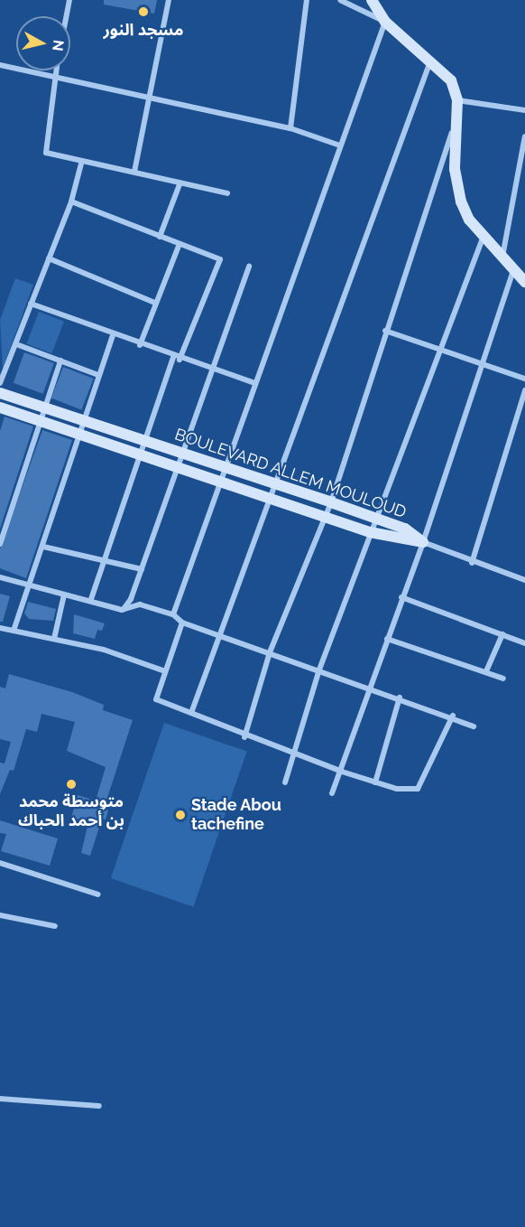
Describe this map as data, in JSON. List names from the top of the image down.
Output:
{
  "streets": {
    "main road": ["BOULEVARD ALLEM MOULOUD"]
  },
  "places": ["مسجد النور", "متوسطة محمد بن أحمد الحباك", "Stade Abou tachefine"],
  "north": "right"
}
